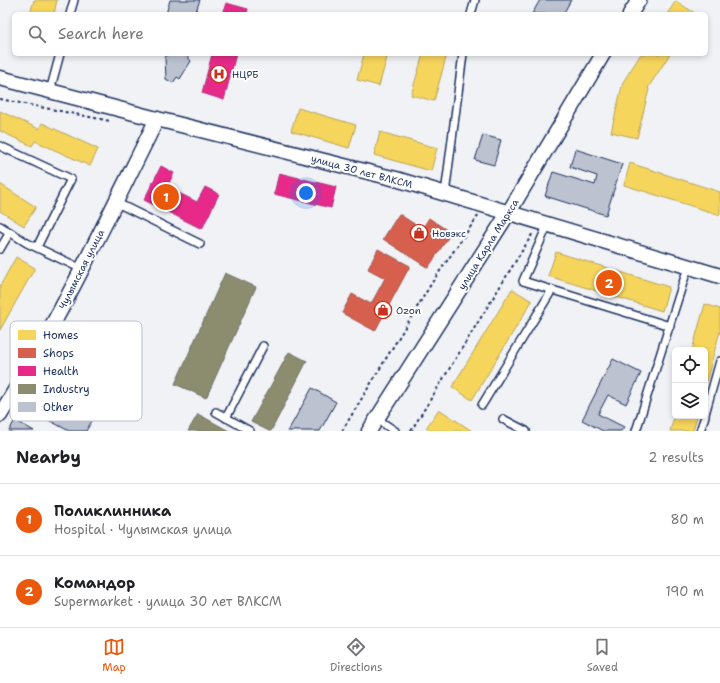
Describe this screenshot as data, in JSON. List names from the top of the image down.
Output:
{
  "streets": {
    "street": ["улица 30 лет ВЛКСМ", "улица Карла Маркса", "Чулымская улица"]
  },
  "crossings": [
    ["улица 30 лет ВЛКСМ", "улица Карла Маркса"],
    ["улица 30 лет ВЛКСМ", "Чулымская улица"]
  ],
  "places": {
    "hospital": ["НЦРБ"],
    "shop": ["Новэкс", "Ozon"]
  },
  "legend": [
    "Homes",
    "Shops",
    "Health",
    "Industry",
    "Other"
  ],
  "page": {
    "search": "Search here",
    "pins": ["1", "2"],
    "heading": ["Nearby", "2 results"],
    "list": [
      {
        "mark": "1",
        "name": "Поликлинника",
        "note": "Hospital · Чулымская улица",
        "value": "80 m"
      },
      {
        "mark": "2",
        "name": "Командор",
        "note": "Supermarket · улица 30 лет ВЛКСМ",
        "value": "190 m"
      }
    ],
    "nav": ["Map", "Directions", "Saved"]
  }
}
